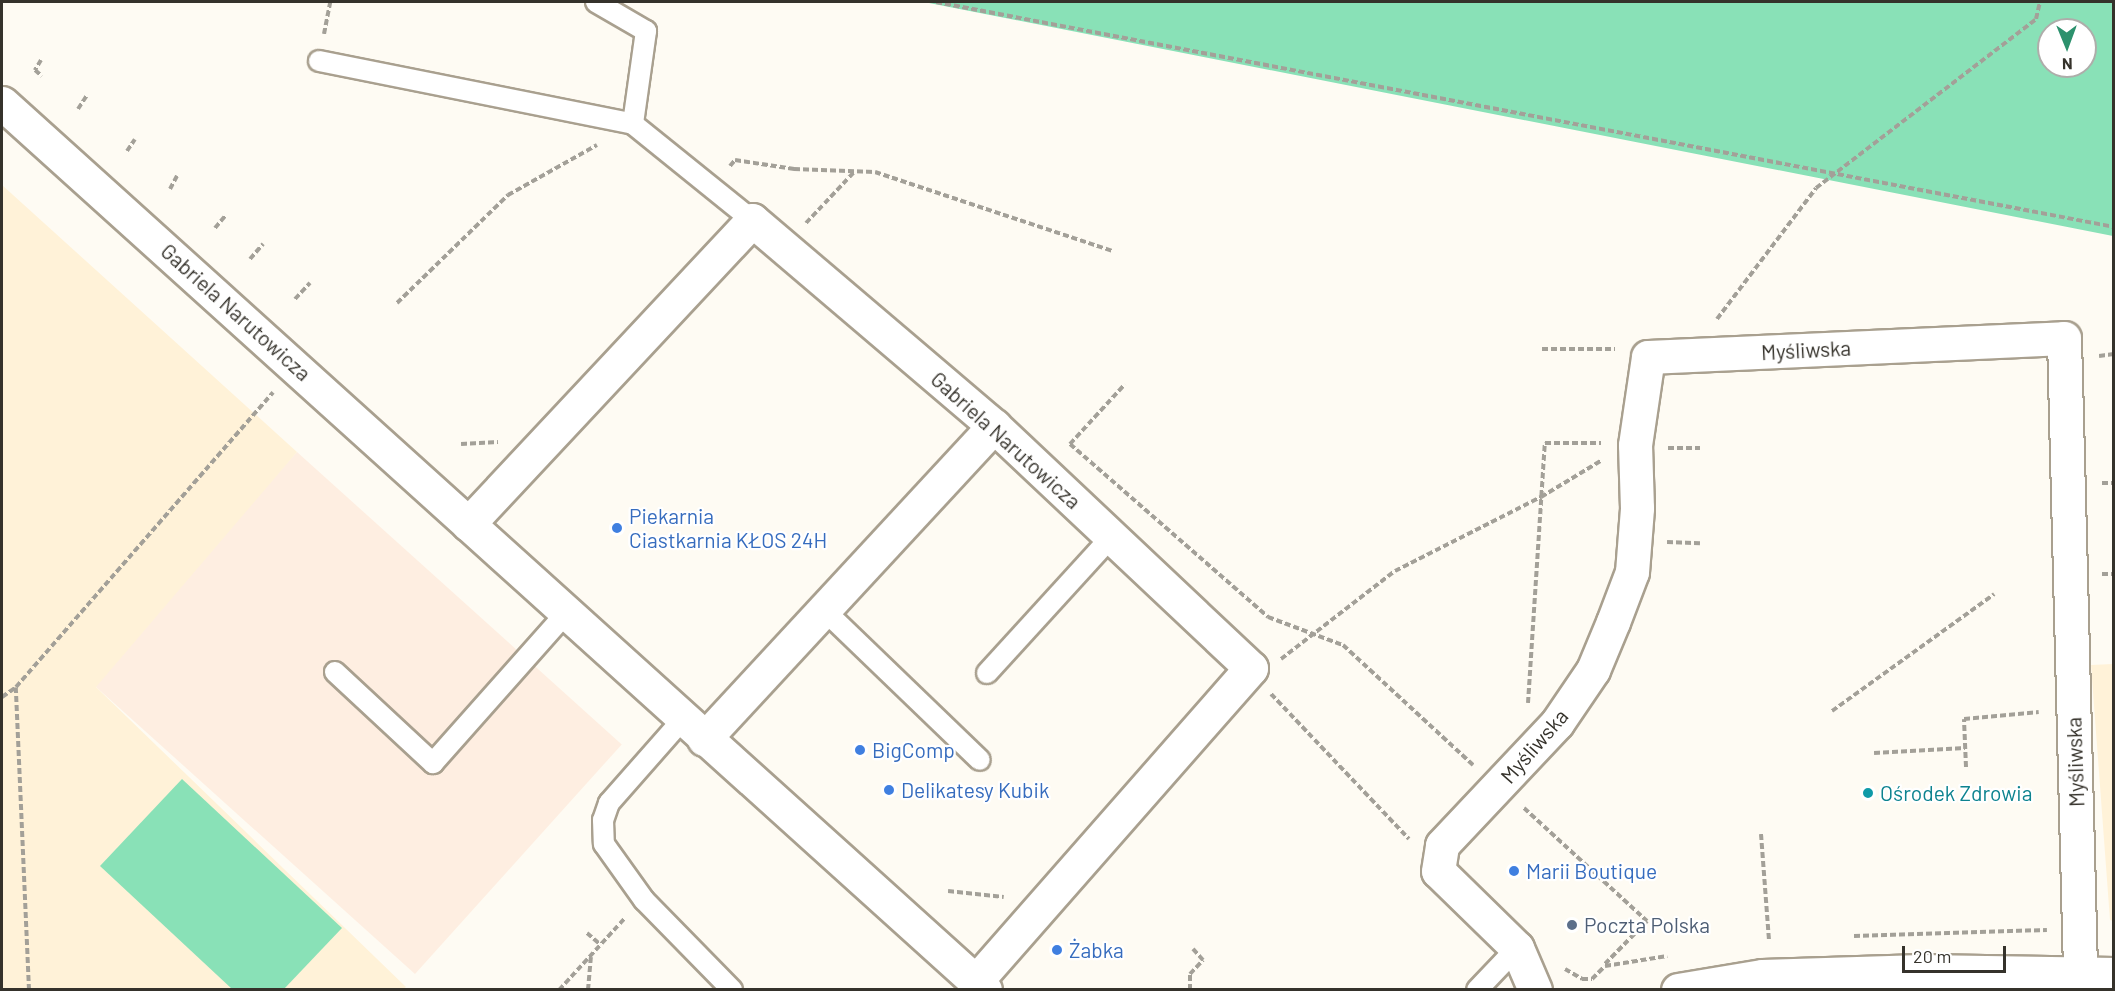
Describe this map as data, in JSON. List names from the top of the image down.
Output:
{
  "streets": {
    "street": ["Gabriela Narutowicza", "Myśliwska"]
  },
  "places": [
    "Piekarnia Ciastkarnia KŁOS 24H",
    "BigComp",
    "Delikatesy Kubik",
    "Ośrodek Zdrowia",
    "Marii Boutique",
    "Poczta Polska",
    "Żabka"
  ],
  "scale_bar": "20 m",
  "north": "bottom"
}
